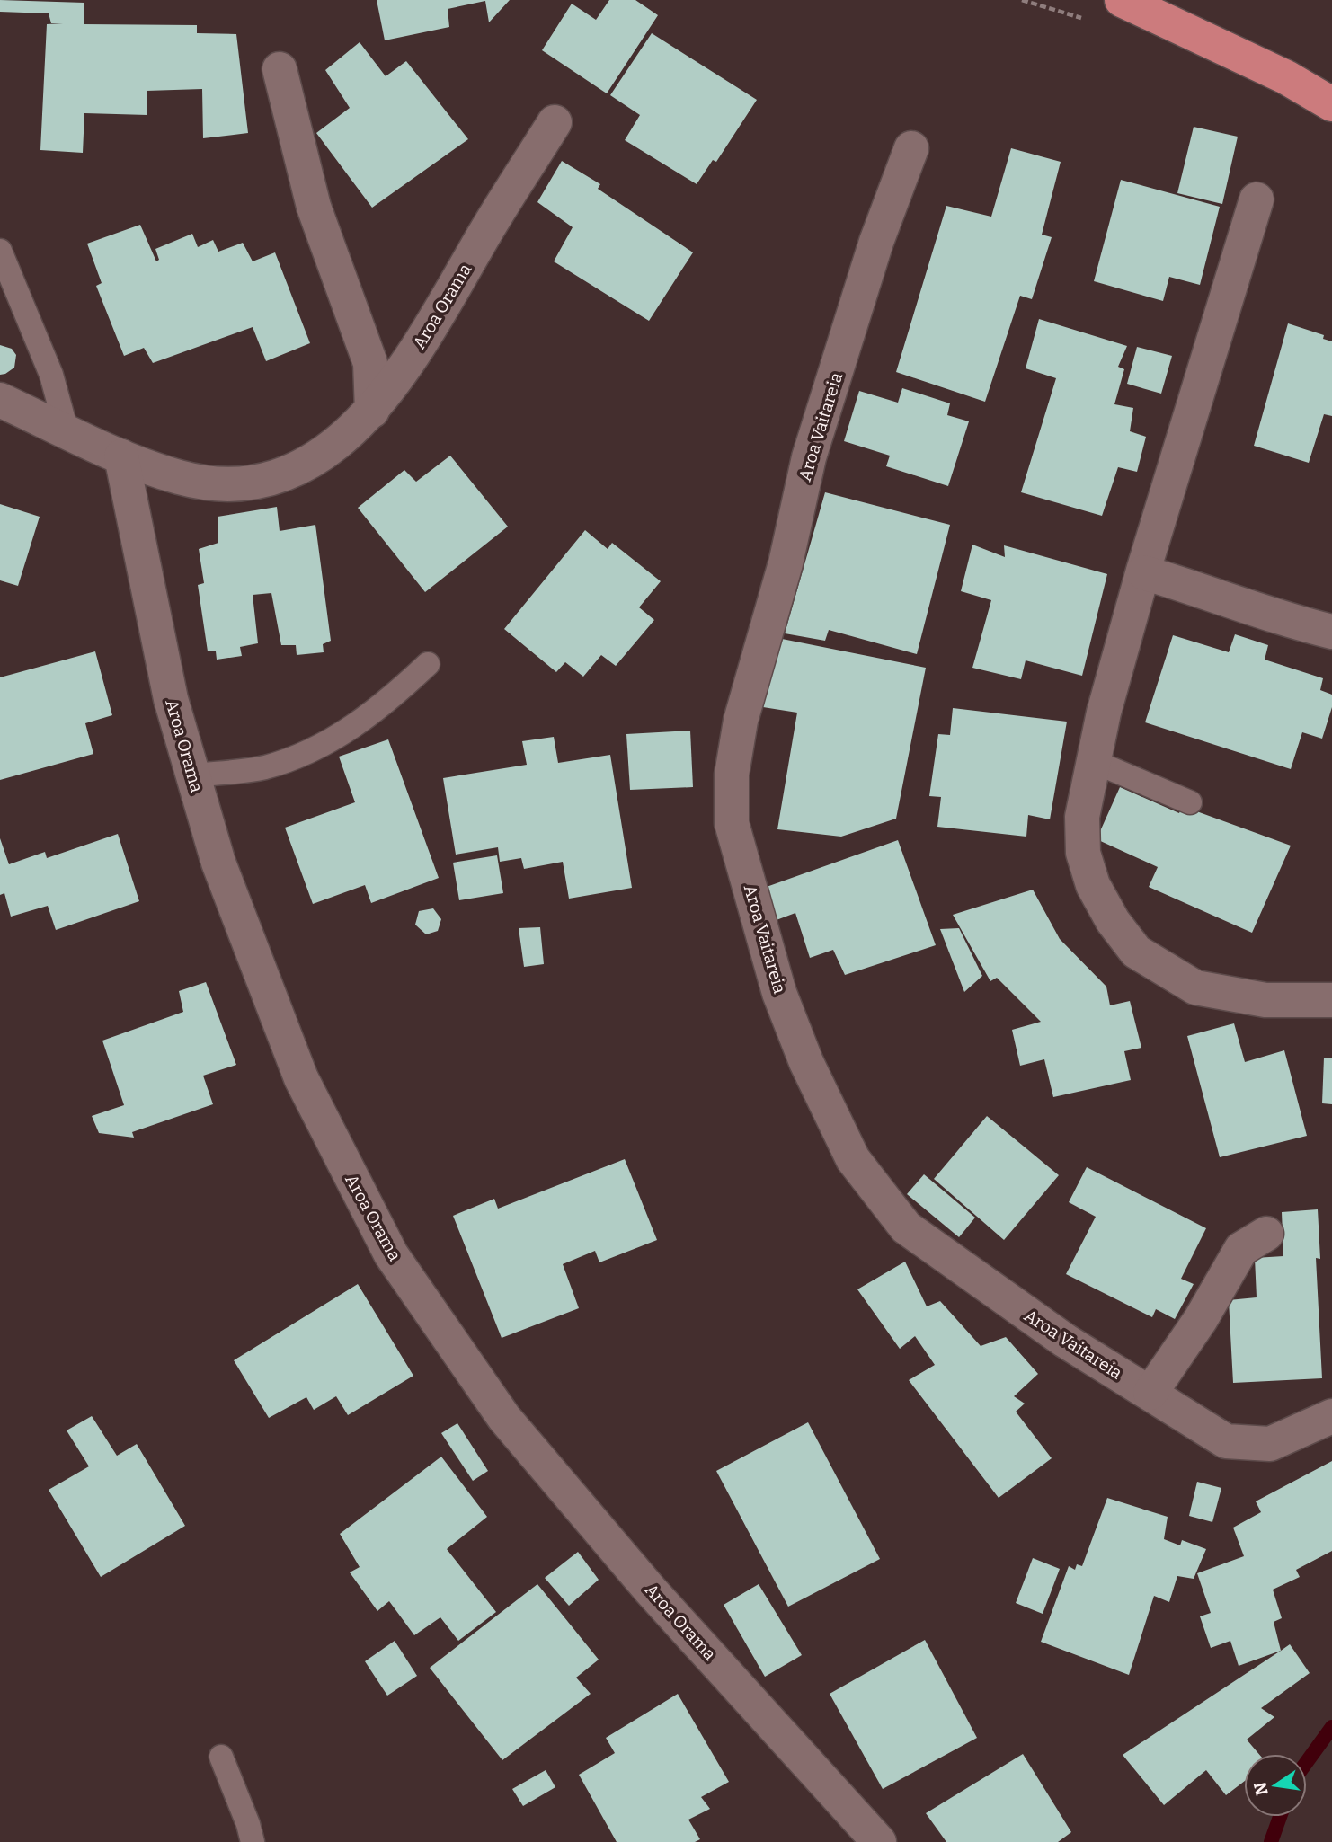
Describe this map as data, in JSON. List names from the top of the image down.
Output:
{
  "streets": {
    "street": ["Aroa Orama", "Aroa Vaitareia"]
  },
  "north": "left"
}
